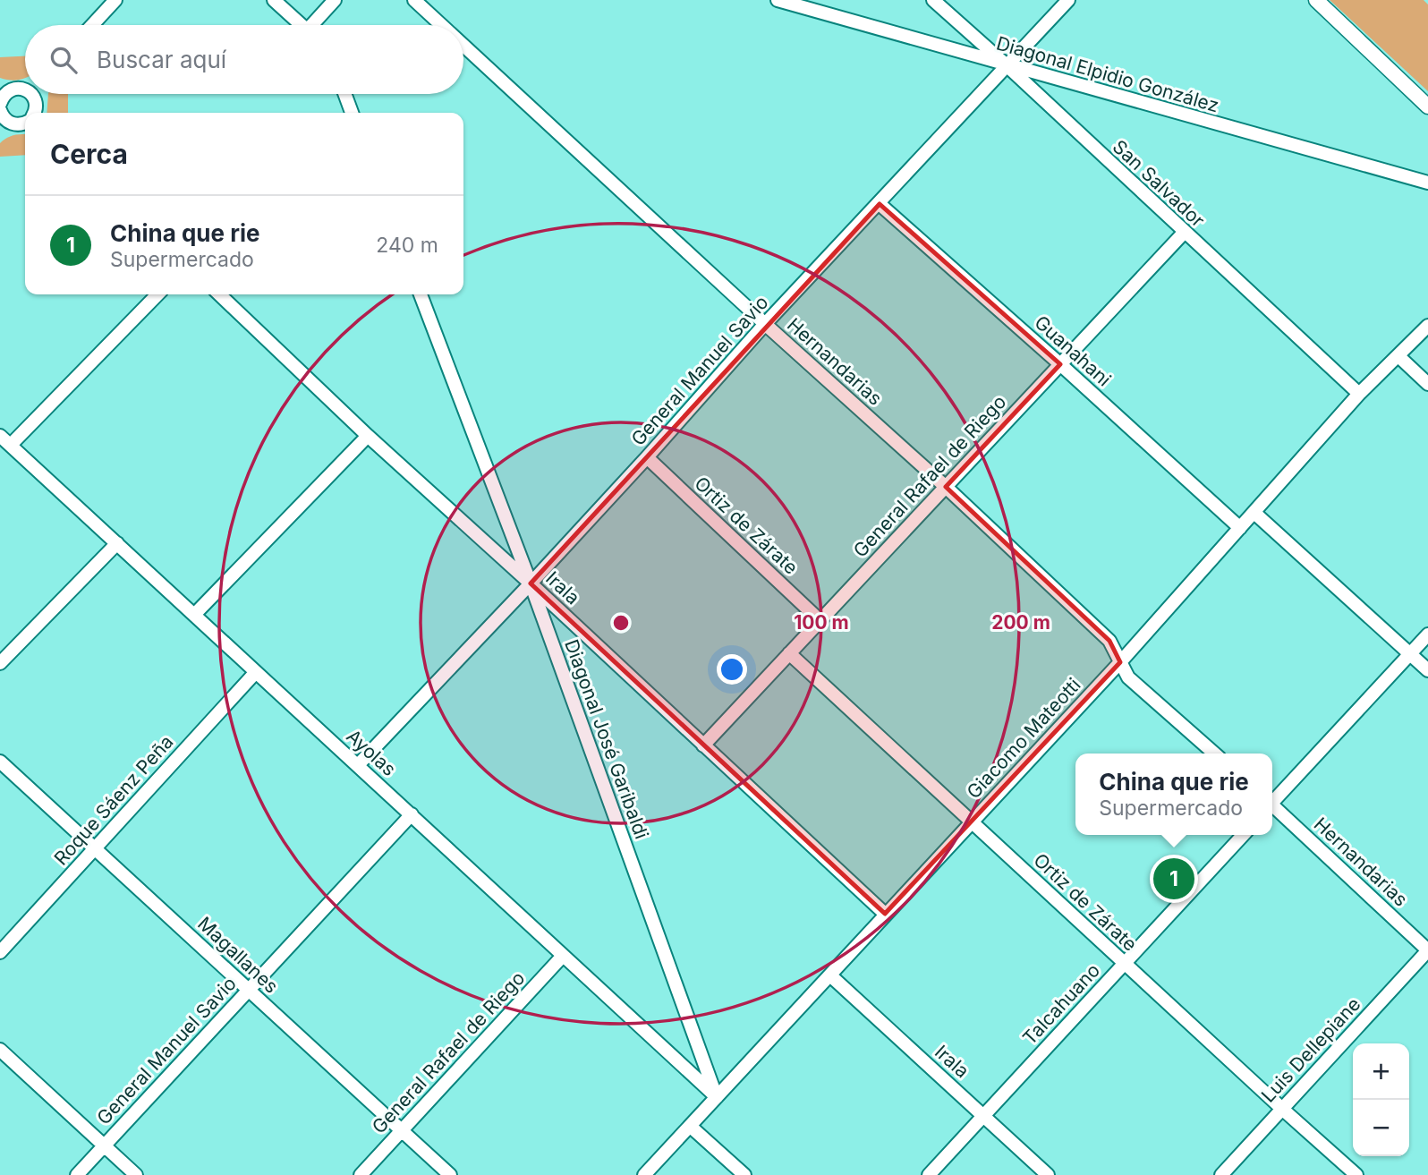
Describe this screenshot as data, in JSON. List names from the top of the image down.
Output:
{
  "streets": {
    "street": [
      "Diagonal Elpidio González",
      "San Salvador",
      "Guanahani",
      "Hernandarias",
      "General Manuel Savio",
      "General Rafael de Riego",
      "Ortiz de Zárate",
      "Irala",
      "Giacomo Mateotti",
      "Diagonal José Garibaldi",
      "Ayolas",
      "Roque Sáenz Peña",
      "Magallanes",
      "Talcahuano",
      "Luis Dellepiane"
    ]
  },
  "crossings": [
    ["Diagonal Elpidio González", "San Salvador"],
    ["Diagonal Elpidio González", "General Manuel Savio"],
    ["San Salvador", "General Manuel Savio"],
    ["San Salvador", "General Rafael de Riego"],
    ["San Salvador", "Giacomo Mateotti"],
    ["Guanahani", "General Manuel Savio"],
    ["Guanahani", "General Rafael de Riego"],
    ["Guanahani", "Giacomo Mateotti"],
    ["Hernandarias", "General Manuel Savio"],
    ["Hernandarias", "General Rafael de Riego"],
    ["Hernandarias", "Giacomo Mateotti"],
    ["Hernandarias", "Luis Dellepiane"],
    ["General Manuel Savio", "Ortiz de Zárate"],
    ["General Manuel Savio", "Irala"],
    ["General Manuel Savio", "Diagonal José Garibaldi"],
    ["General Manuel Savio", "Ayolas"],
    ["General Manuel Savio", "Magallanes"],
    ["General Rafael de Riego", "Ortiz de Zárate"],
    ["General Rafael de Riego", "Irala"],
    ["General Rafael de Riego", "Ayolas"],
    ["General Rafael de Riego", "Magallanes"],
    ["Ortiz de Zárate", "Giacomo Mateotti"],
    ["Ortiz de Zárate", "Talcahuano"],
    ["Ortiz de Zárate", "Luis Dellepiane"],
    ["Irala", "Giacomo Mateotti"],
    ["Irala", "Diagonal José Garibaldi"],
    ["Irala", "Talcahuano"],
    ["Giacomo Mateotti", "Diagonal José Garibaldi"],
    ["Giacomo Mateotti", "Ayolas"],
    ["Diagonal José Garibaldi", "Ayolas"],
    ["Ayolas", "Roque Sáenz Peña"],
    ["Roque Sáenz Peña", "Magallanes"]
  ],
  "page": {
    "search": "Buscar aquí",
    "heading": "Cerca",
    "list": [
      {
        "mark": "1",
        "name": "China que rie",
        "note": "Supermercado",
        "value": "240 m"
      }
    ],
    "popup": ["China que rie", "Supermercado"],
    "pins": "1",
    "map_buttons": ["+", "−"]
  },
  "rings": ["100 m", "200 m"]
}
